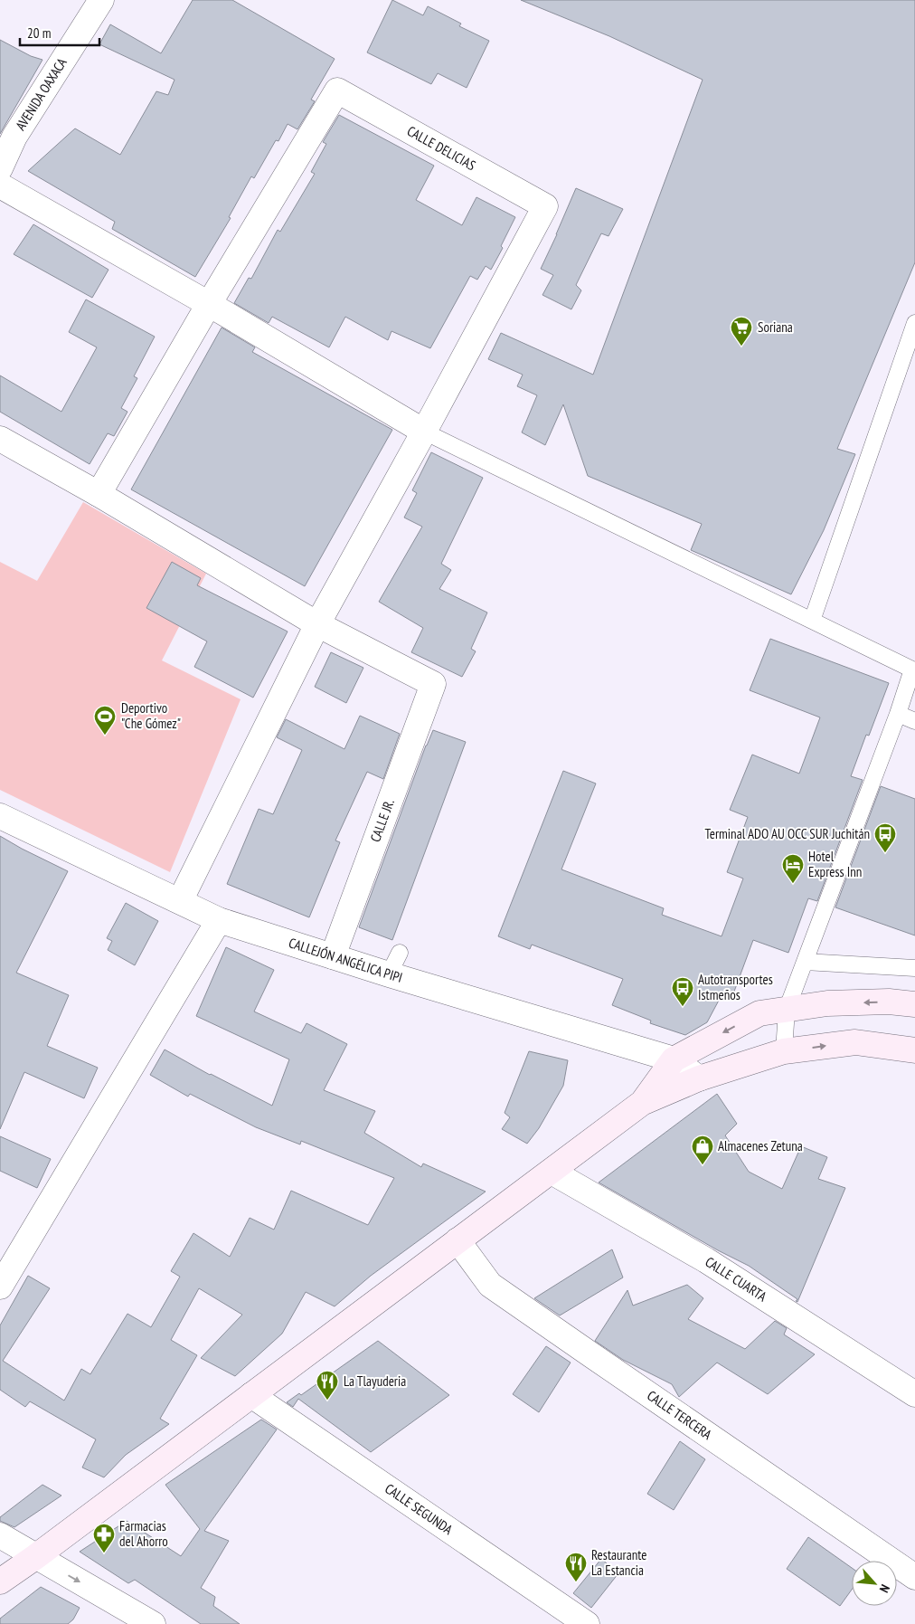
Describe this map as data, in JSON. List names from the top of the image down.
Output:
{
  "streets": {
    "street": [
      "AVENIDA OAXACA",
      "CALLE DELICIAS",
      "CALLE JR.",
      "CALLEJÓN ANGÉLICA PIPI",
      "CALLE CUARTA",
      "CALLE TERCERA",
      "CALLE SEGUNDA"
    ]
  },
  "crossings": [
    ["CALLE JR.", "CALLEJÓN ANGÉLICA PIPI"]
  ],
  "places": {
    "supermarket": ["Soriana"],
    "sports": ["Deportivo \"Che Gómez\""],
    "bus stop": ["Terminal ADO AU OCC SUR Juchitán", "Autotransportes Istmeños"],
    "hotel": ["Hotel Express Inn"],
    "shop": ["Almacenes Zetuna"],
    "restaurant": ["La Tlayuderia", "Restaurante La Estancia"],
    "pharmacy": ["Farmacias del Ahorro"]
  },
  "scale_bar": "20 m",
  "north": "bottom right"
}
